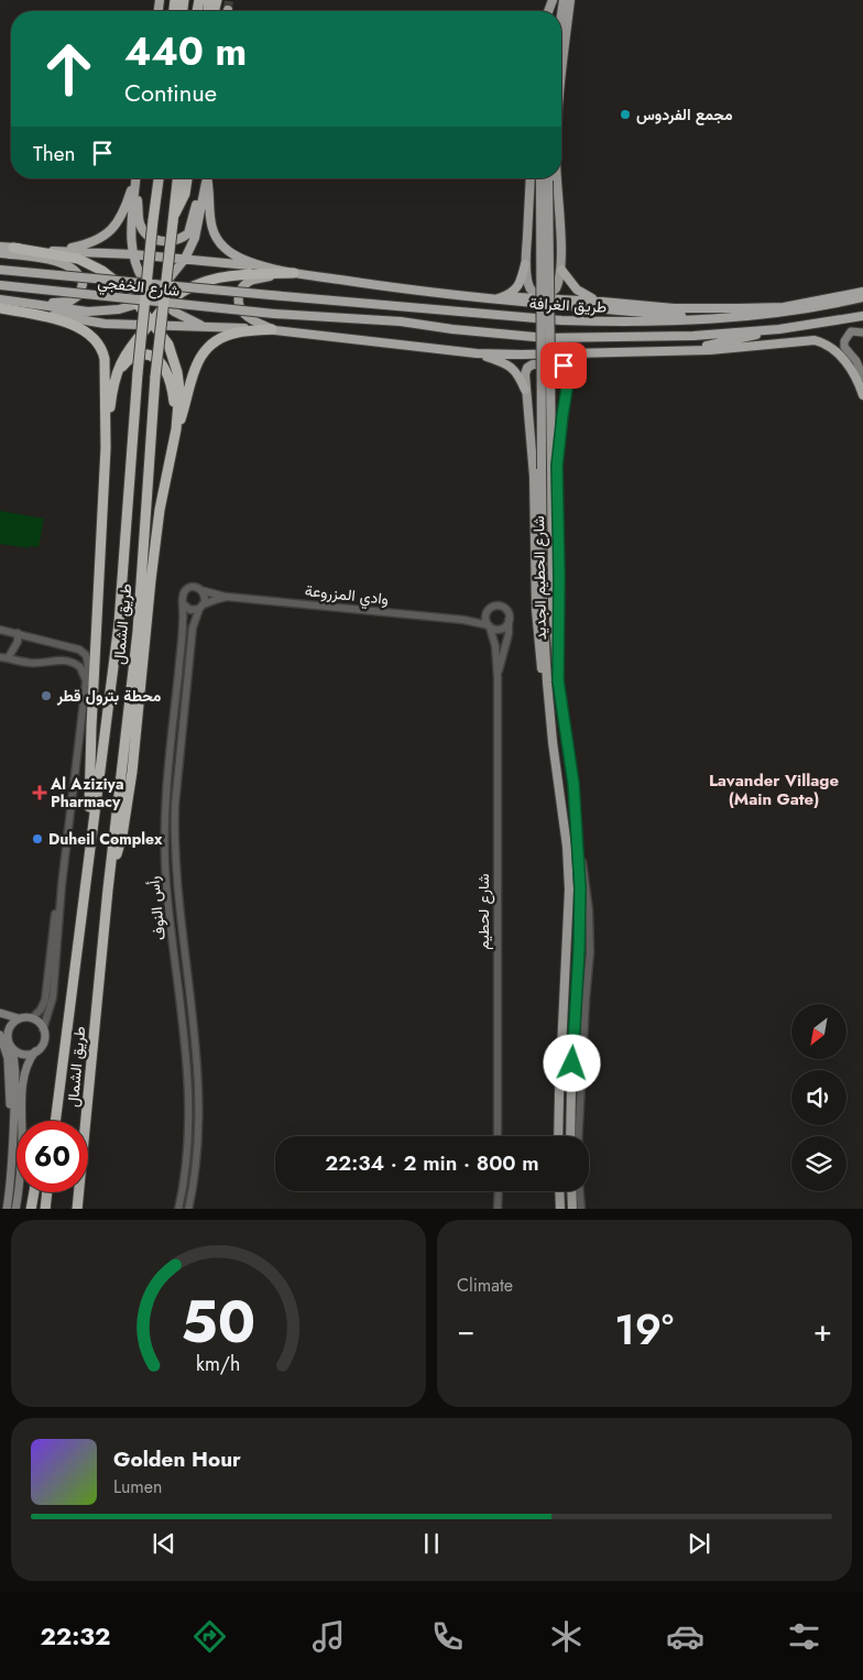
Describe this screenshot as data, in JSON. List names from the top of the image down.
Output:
{
  "streets": {
    "highway": ["شارع الخفجي", "طريق الغرافة", "طريق الشمال"],
    "main road": ["شارع الحطيم الجديد"],
    "street": ["وادي المزروعة", "رأس النوف", "شارع لحطيم"]
  },
  "crossings": [
    ["شارع الخفجي", "طريق الغرافة"],
    ["وادي المزروعة", "رأس النوف"],
    ["وادي المزروعة", "شارع لحطيم"]
  ],
  "districts": ["Lavander Village (Main Gate)"],
  "places": {
    "other": ["مجمع الفردوس", "محطة بترول قطر", "Duheil Complex"],
    "health": ["Al Aziziya Pharmacy"]
  },
  "north": "bottom left",
  "page": {
    "turn": ["440 m", "Continue"],
    "then": "Then",
    "limit": "60",
    "trip": "22:34 · 2 min · 800 m",
    "tile": "Climate",
    "heat": ["−", "19°", "+"],
    "song": ["Golden Hour", "Lumen"],
    "tabs": "22:32",
    "gauge": ["50", "km/h"]
  }
}
